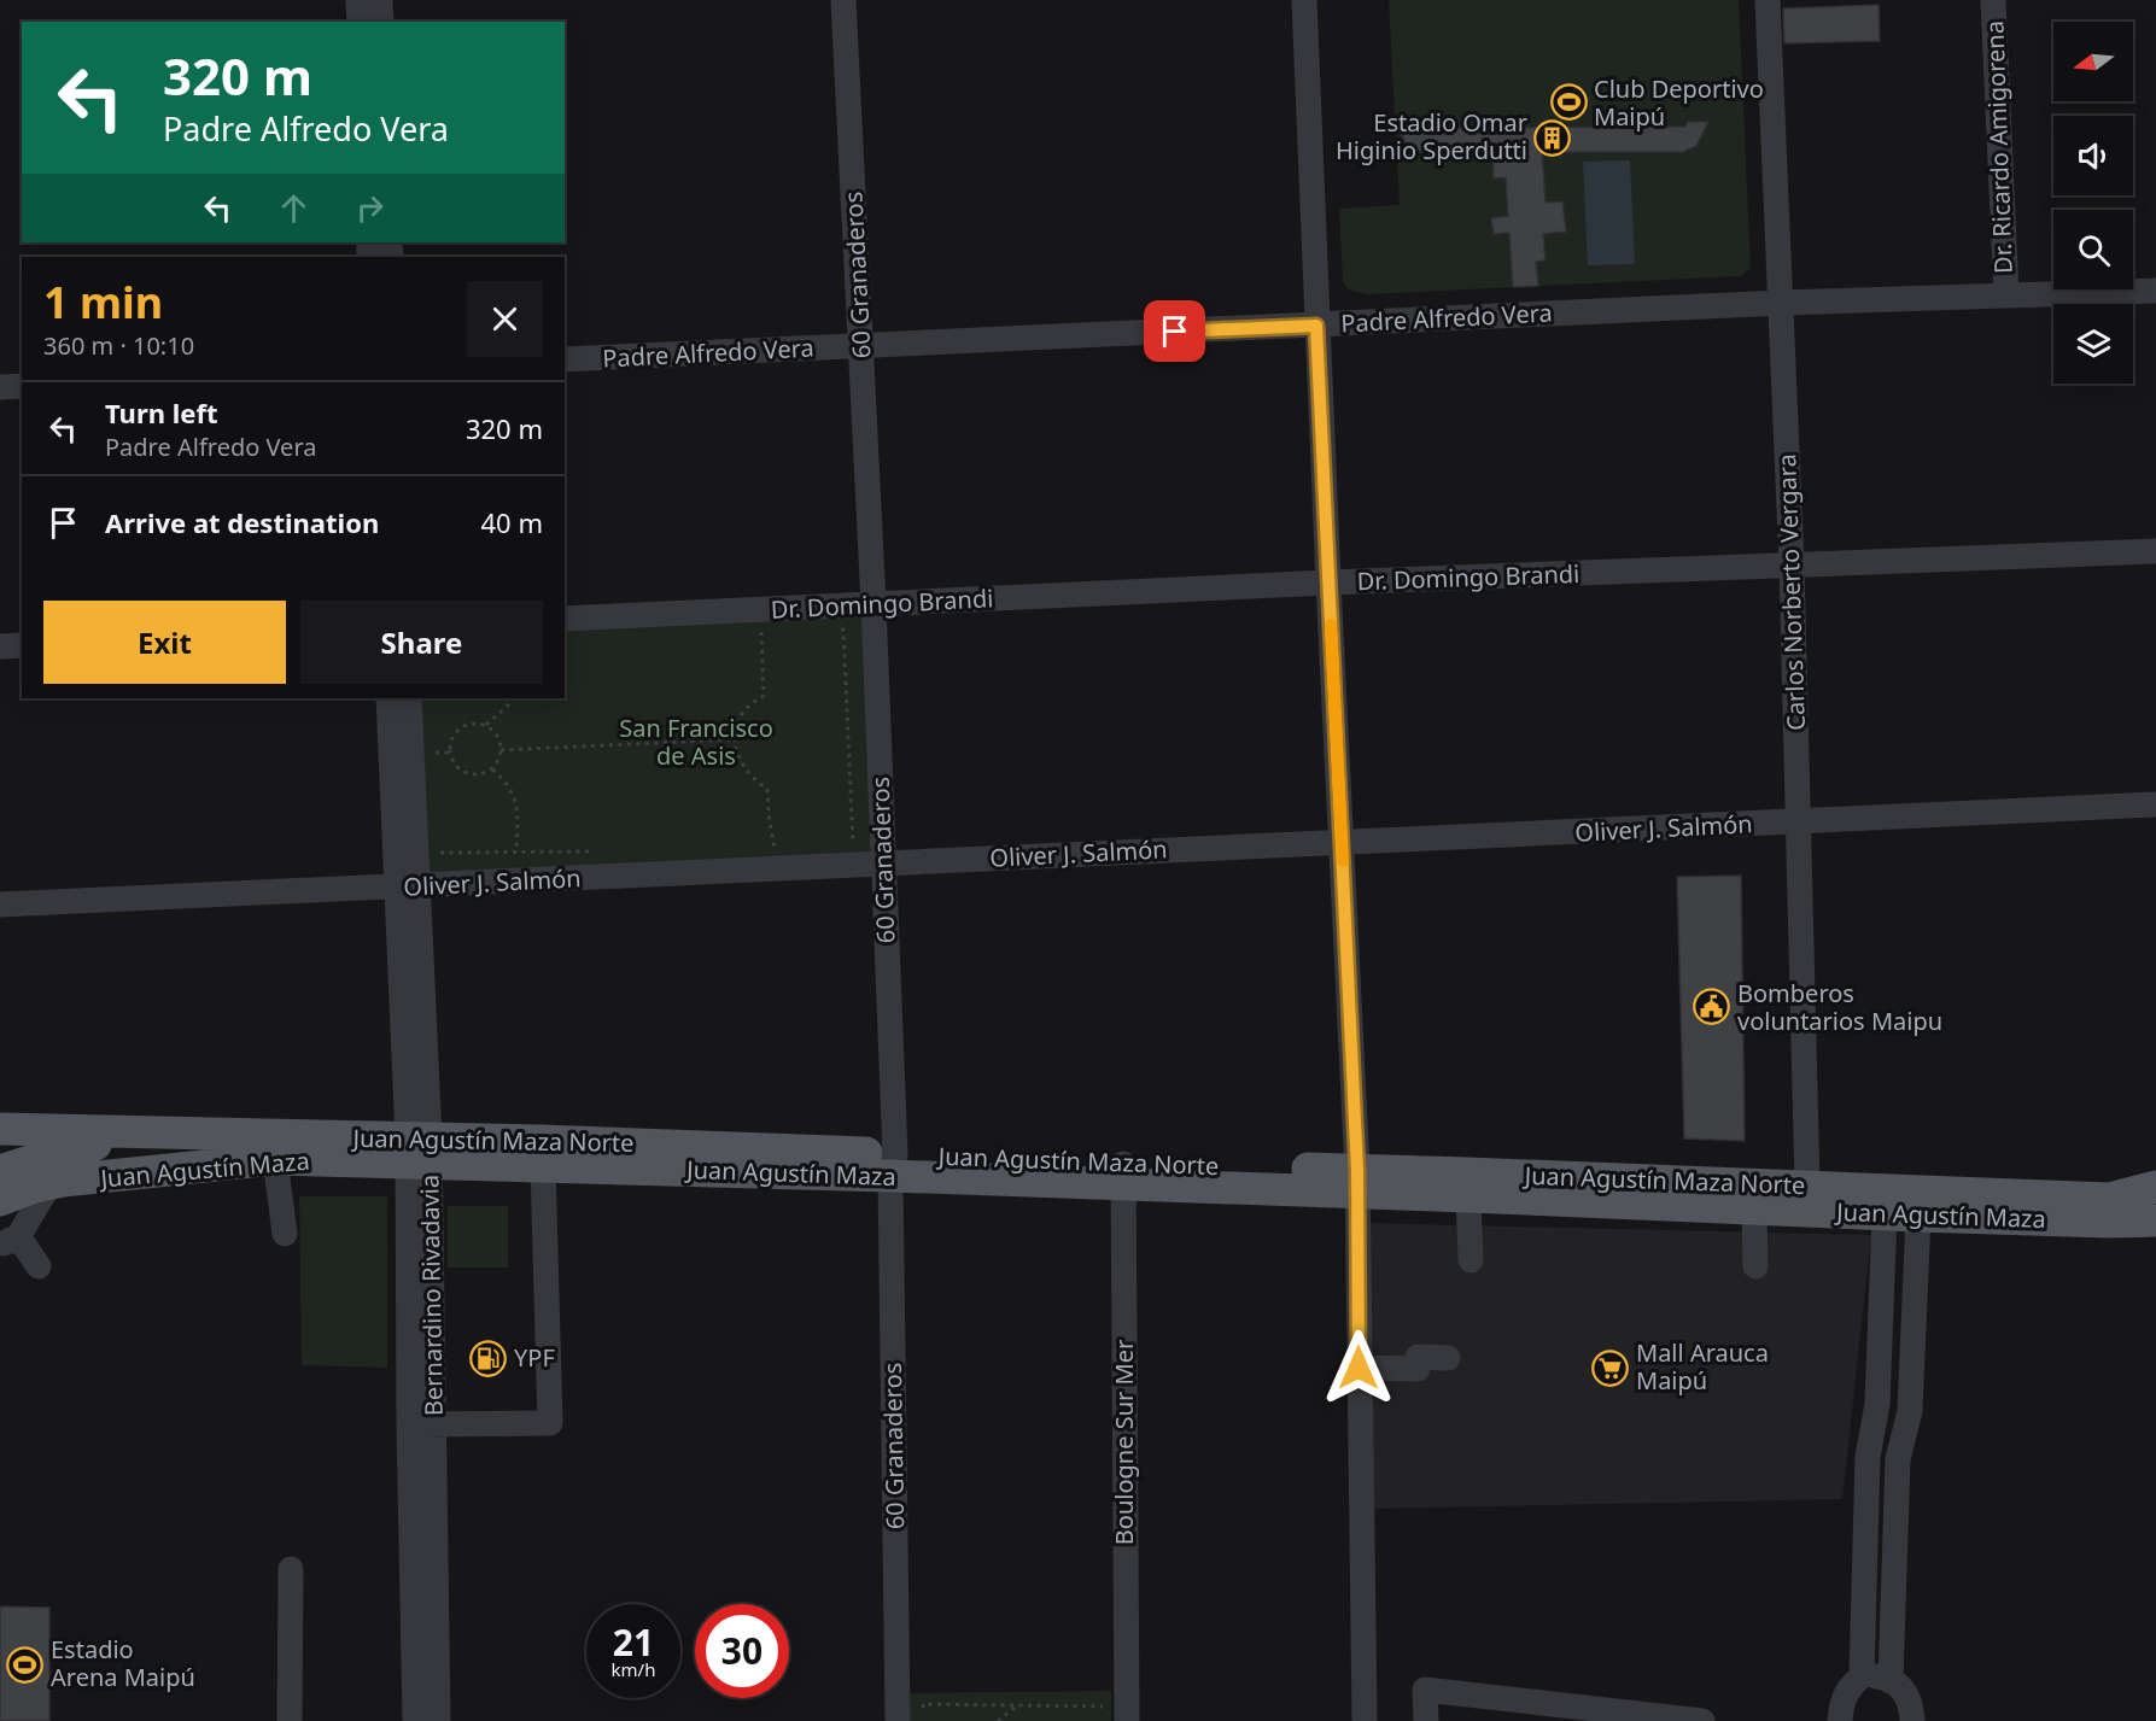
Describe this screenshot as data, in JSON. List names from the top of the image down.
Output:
{
  "streets": {
    "main road": ["Juan Agustín Maza Norte", "Juan Agustín Maza"],
    "street": [
      "Dr. Ricardo Amigorena",
      "60 Granaderos",
      "Padre Alfredo Vera",
      "Dr. Domingo Brandi",
      "Carlos Norberto Vergara",
      "Oliver J. Salmón",
      "Bernardino Rivadavia",
      "Boulogne Sur Mer"
    ]
  },
  "crossings": [
    ["Dr. Ricardo Amigorena", "Padre Alfredo Vera"],
    ["60 Granaderos", "Padre Alfredo Vera"],
    ["60 Granaderos", "Dr. Domingo Brandi"],
    ["60 Granaderos", "Oliver J. Salmón"],
    ["60 Granaderos", "Juan Agustín Maza Norte"],
    ["60 Granaderos", "Juan Agustín Maza"],
    ["Padre Alfredo Vera", "Carlos Norberto Vergara"],
    ["Dr. Domingo Brandi", "Carlos Norberto Vergara"],
    ["Carlos Norberto Vergara", "Oliver J. Salmón"],
    ["Carlos Norberto Vergara", "Juan Agustín Maza Norte"],
    ["Oliver J. Salmón", "Bernardino Rivadavia"],
    ["Juan Agustín Maza Norte", "Juan Agustín Maza"],
    ["Juan Agustín Maza Norte", "Bernardino Rivadavia"],
    ["Juan Agustín Maza Norte", "Boulogne Sur Mer"],
    ["Juan Agustín Maza", "Bernardino Rivadavia"]
  ],
  "parks": ["San Francisco de Asis"],
  "places": {
    "sports": ["Club Deportivo Maipú", "Estadio Arena Maipú"],
    "building": ["Estadio Omar Higinio Sperdutti"],
    "public building": ["Bomberos voluntarios Maipu"],
    "fuel station": ["YPF"],
    "supermarket": ["Mall Arauca Maipú"]
  },
  "north": "left",
  "page": {
    "turn": ["320 m", "Padre Alfredo Vera"],
    "heading": ["1 min", "360 m · 10:10"],
    "list": [
      {
        "name": "Turn left",
        "note": "Padre Alfredo Vera",
        "value": "320 m"
      },
      {
        "name": "Arrive at destination",
        "value": "40 m"
      }
    ],
    "buttons": ["Exit", "Share"],
    "speed": "21 km/h",
    "limit": "30"
  }
}
